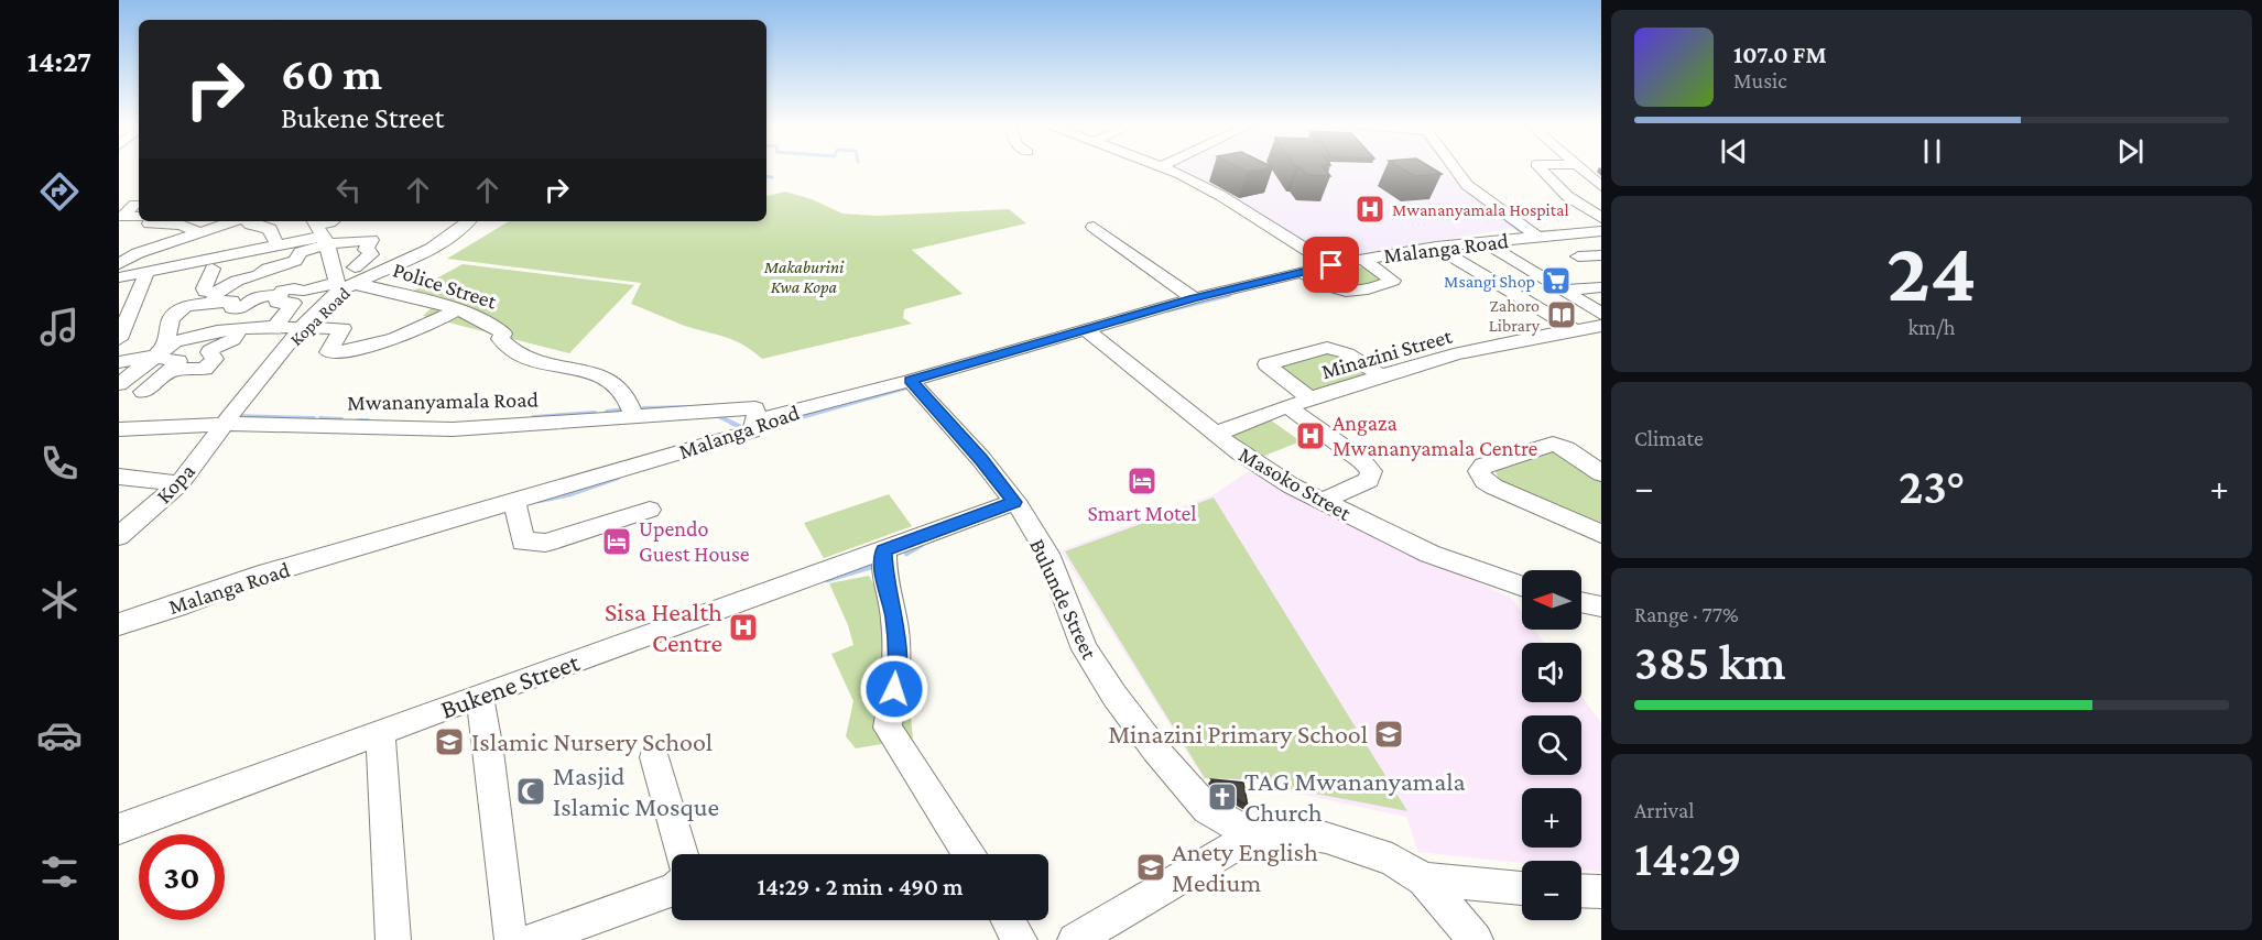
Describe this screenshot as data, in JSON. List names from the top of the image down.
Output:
{
  "streets": {
    "street": [
      "Malanga Road",
      "Police Street",
      "Kopa Road",
      "Minazini Street",
      "Mwananyamala Road",
      "Kopa",
      "Masoko Street",
      "Bulunde Street",
      "Bukene Street"
    ]
  },
  "crossings": [
    ["Malanga Road", "Mwananyamala Road"],
    ["Malanga Road", "Masoko Street"],
    ["Malanga Road", "Bulunde Street"],
    ["Police Street", "Kopa Road"],
    ["Police Street", "Mwananyamala Road"],
    ["Kopa Road", "Mwananyamala Road"],
    ["Kopa Road", "Kopa"],
    ["Minazini Street", "Masoko Street"],
    ["Mwananyamala Road", "Kopa"],
    ["Bulunde Street", "Bukene Street"]
  ],
  "parks": ["Makaburini Kwa Kopa"],
  "places": {
    "hospital": ["Mwananyamala Hospital", "Angaza Mwananyamala Centre", "Sisa Health Centre"],
    "supermarket": ["Msangi Shop"],
    "library": ["Zahoro Library"],
    "hotel": ["Smart Motel", "Upendo Guest House"],
    "school or university": ["Minazini Primary School", "Islamic Nursery School", "Anety English Medium"],
    "mosque": ["Masjid Islamic Mosque"],
    "church": ["TAG Mwananyamala Church"]
  },
  "north": "left",
  "page": {
    "tabs": "14:27",
    "turn": ["60 m", "Bukene Street"],
    "song": ["107.0 FM", "Music"],
    "tile": [
      ["24", "km/h"],
      "Climate",
      ["Range · 77%", "385 km"],
      ["Arrival", "14:29"]
    ],
    "heat": ["−", "23°", "+"],
    "map_buttons": ["+", "−"],
    "limit": "30",
    "trip": "14:29 · 2 min · 490 m"
  }
}
